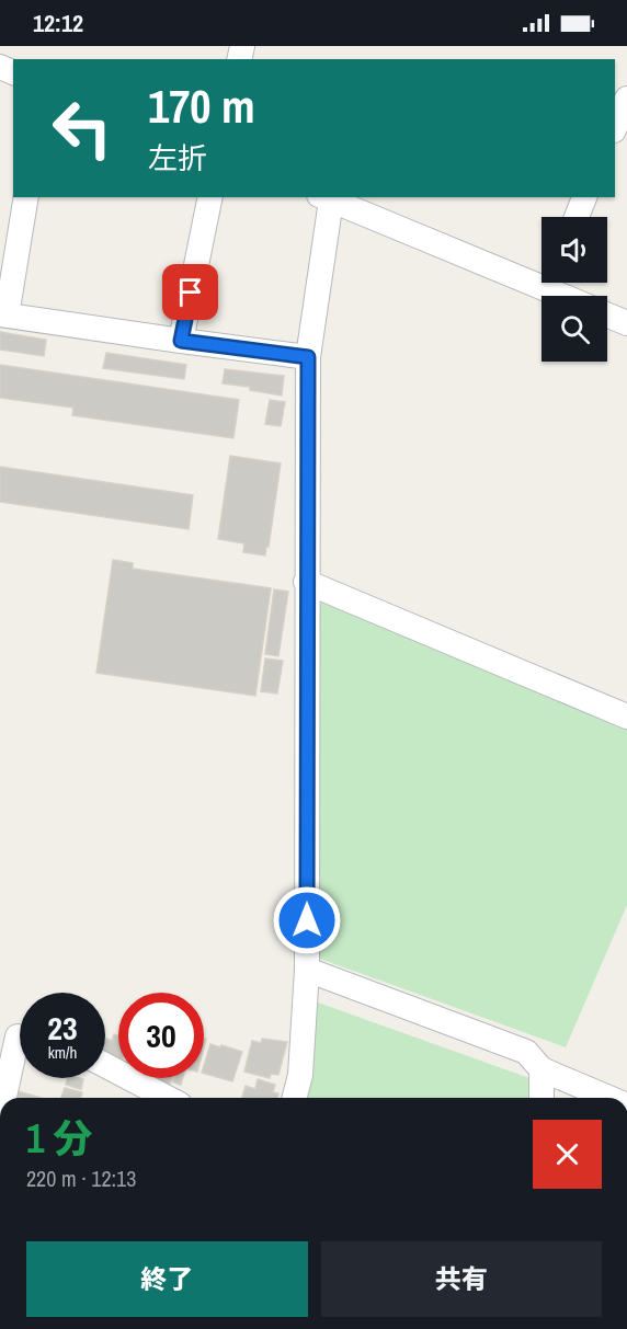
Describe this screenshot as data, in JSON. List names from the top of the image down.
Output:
{
  "page": {
    "status": "12:12",
    "turn": ["170 m", "左折"],
    "speed": "23 km/h",
    "limit": "30",
    "heading": ["1 分", "220 m · 12:13"],
    "buttons": ["終了", "共有"]
  }
}
